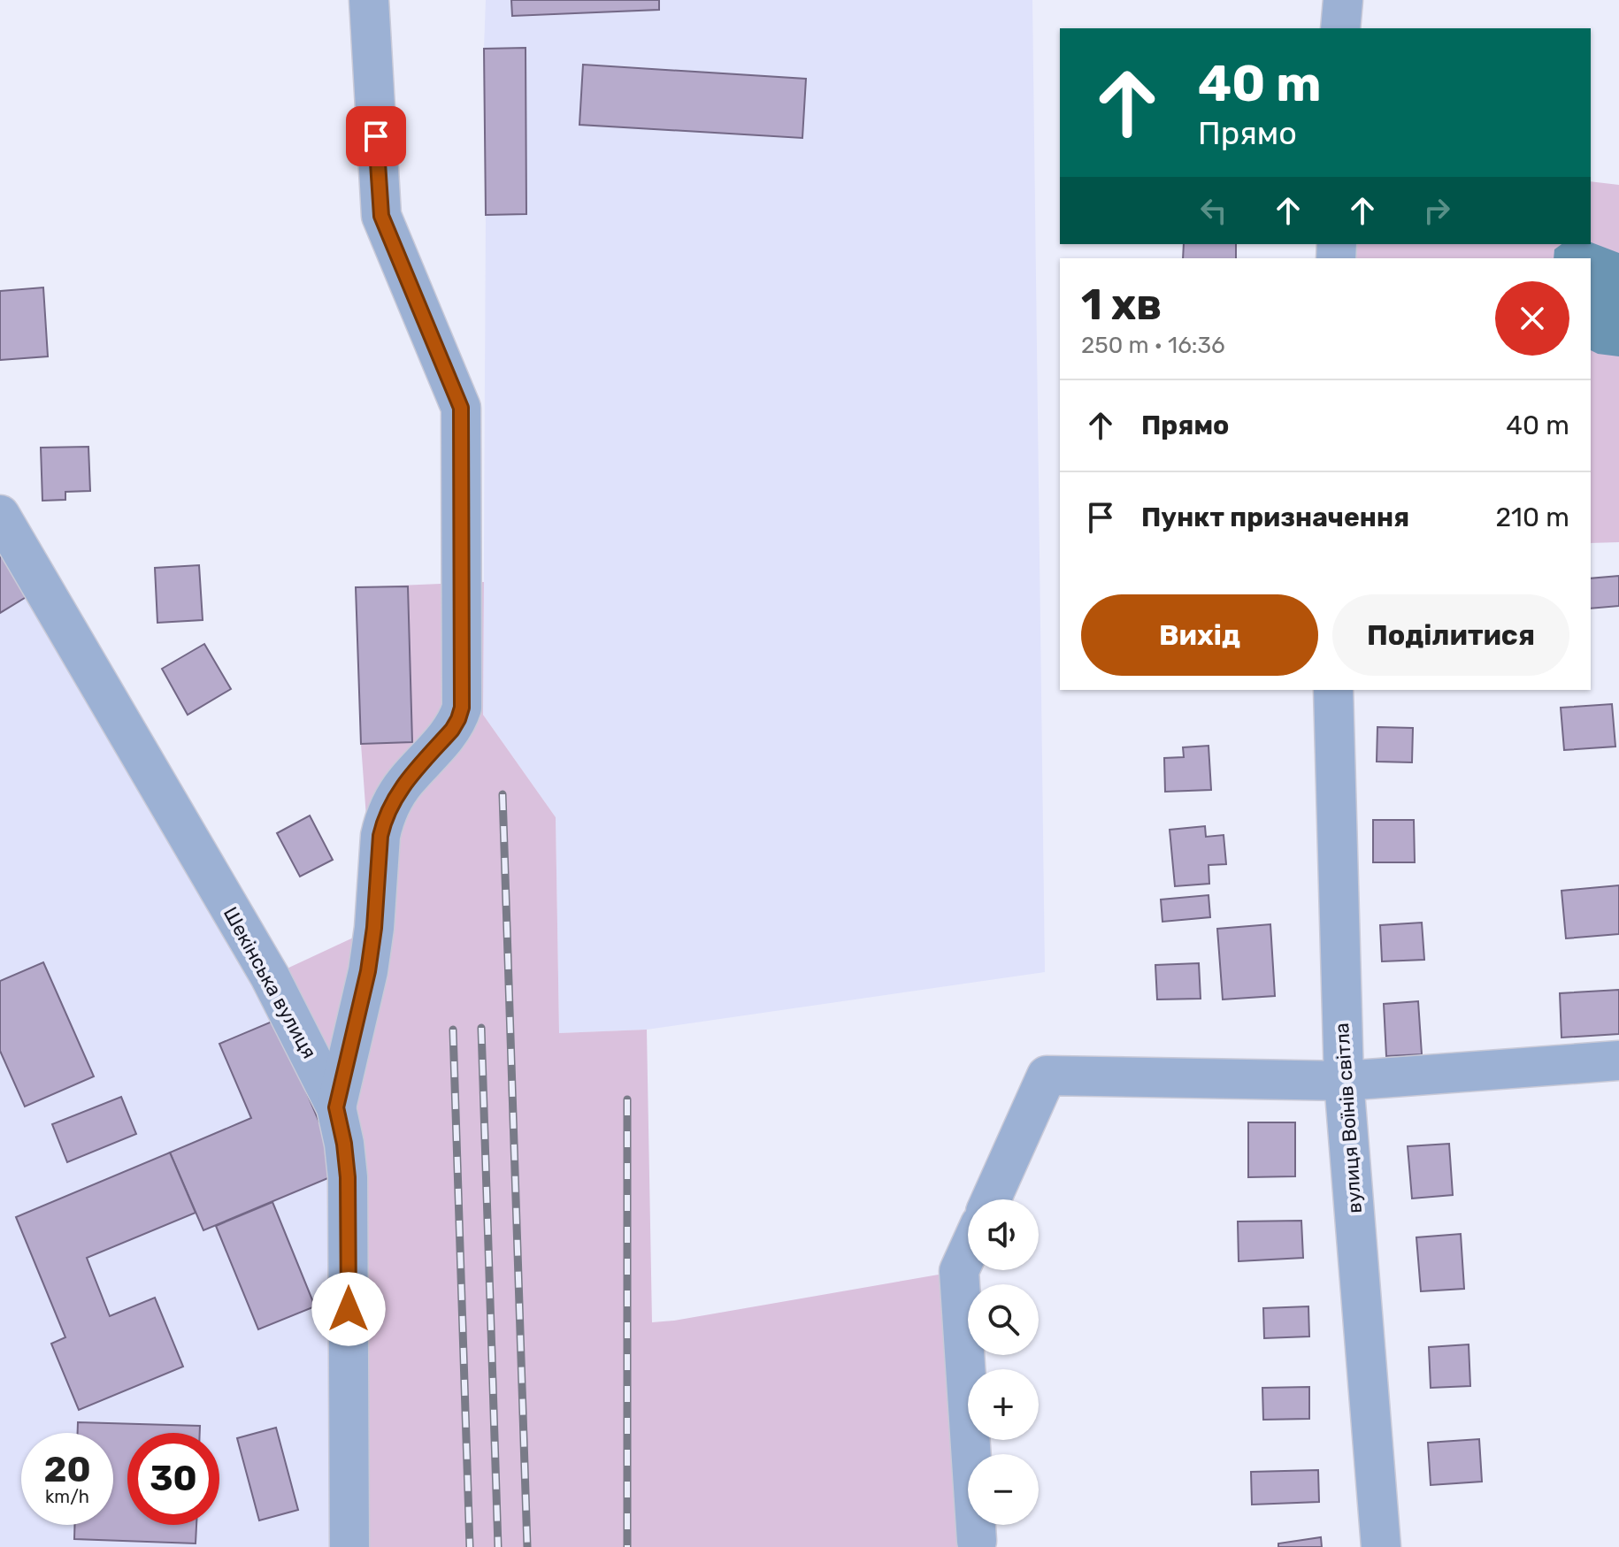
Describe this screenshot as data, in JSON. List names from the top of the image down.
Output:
{
  "streets": {
    "street": ["Шекінська вулиця", "вулиця Воїнів світла"]
  },
  "page": {
    "turn": ["40 m", "Прямо"],
    "heading": ["1 хв", "250 m · 16:36"],
    "list": [
      {
        "name": "Прямо",
        "value": "40 m"
      },
      {
        "name": "Пункт призначення",
        "value": "210 m"
      }
    ],
    "buttons": ["Вихід", "Поділитися"],
    "map_buttons": ["+", "−"],
    "speed": "20 km/h",
    "limit": "30"
  }
}
